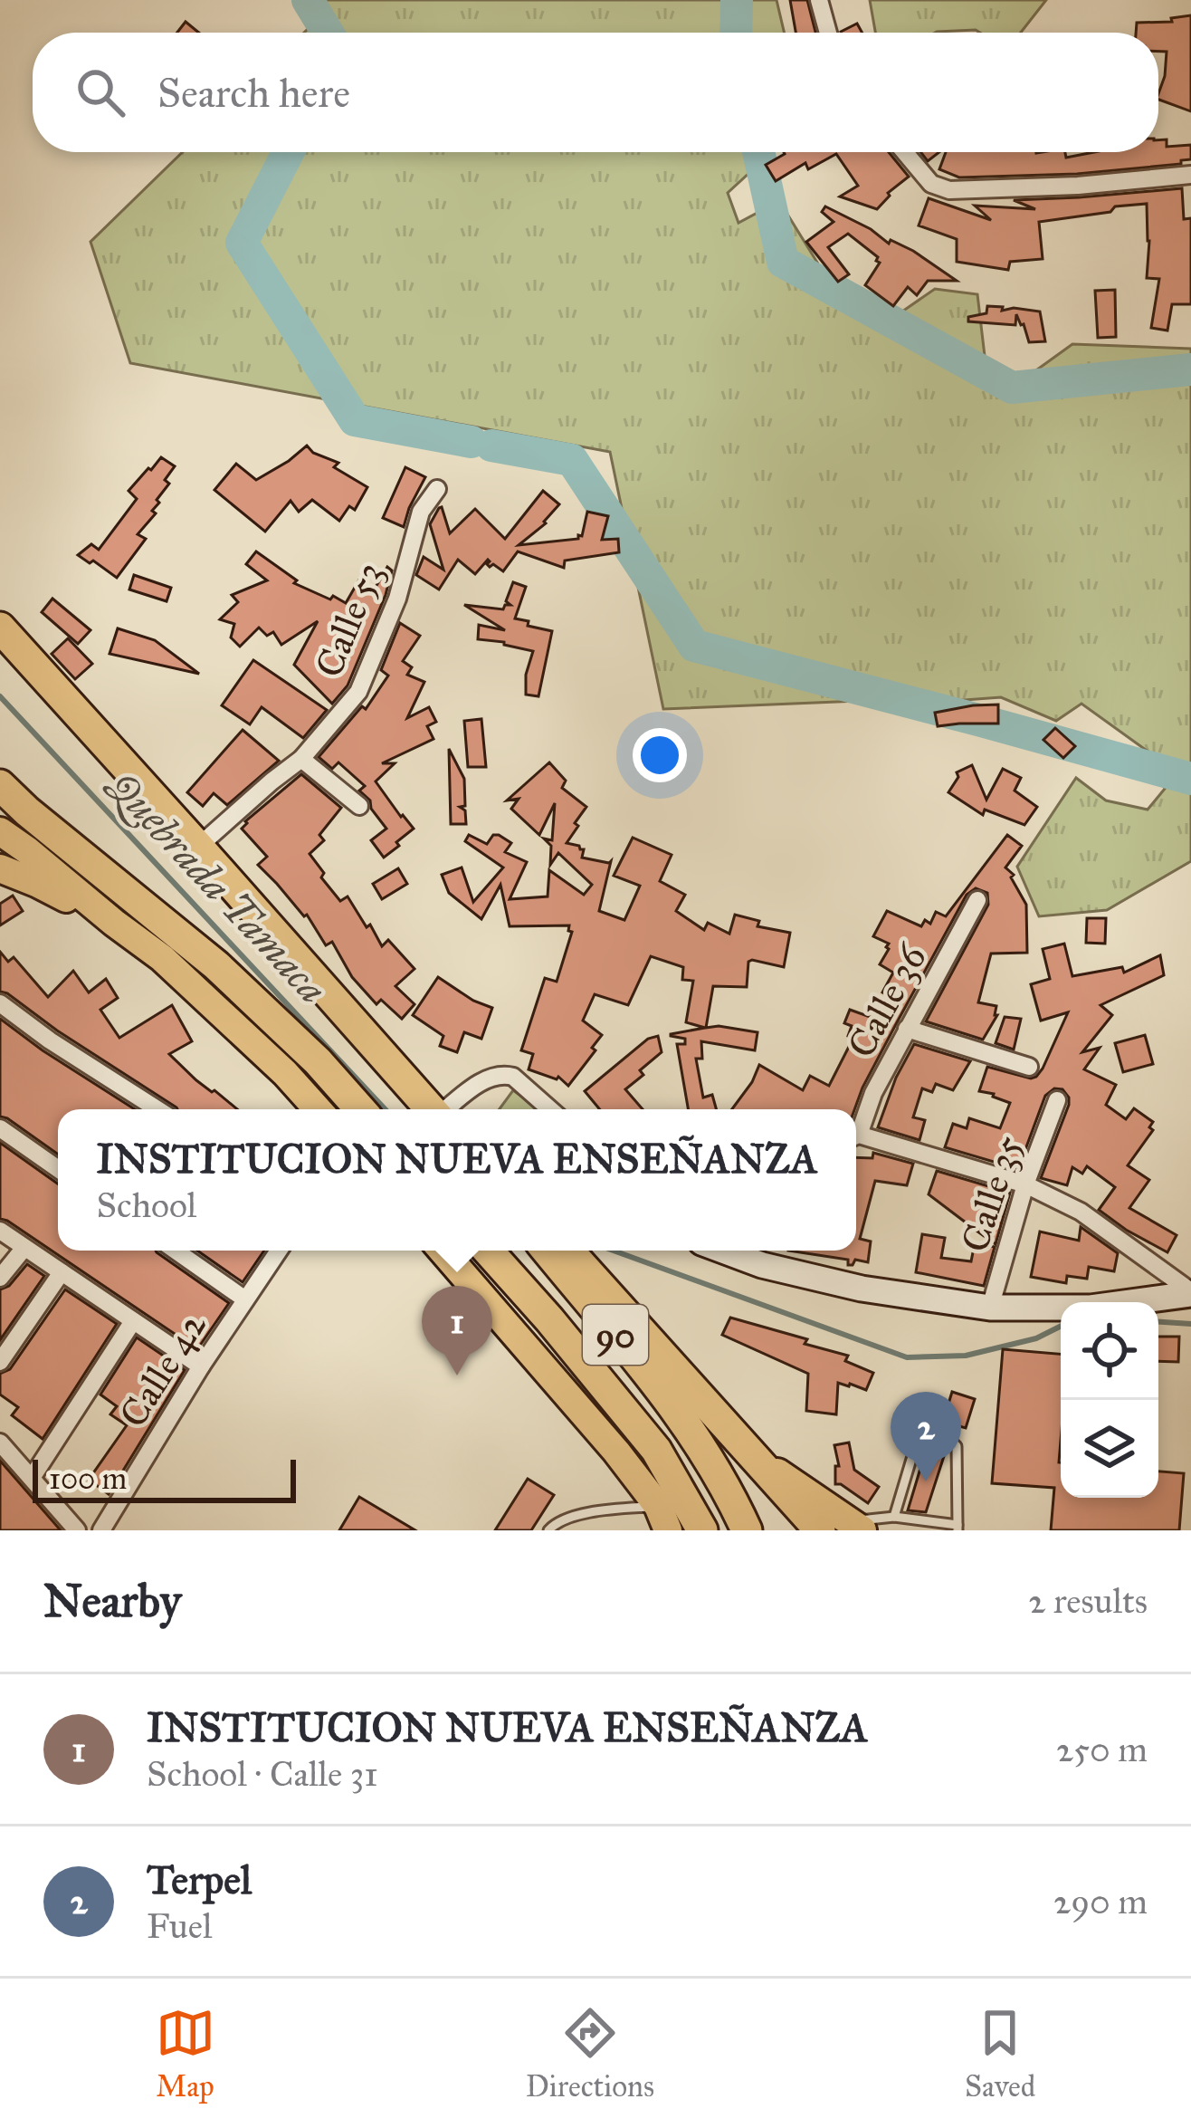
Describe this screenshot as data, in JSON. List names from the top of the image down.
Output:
{
  "streets": {
    "highway": ["90"],
    "street": [
      "Calle 53",
      "Calle 36",
      "Calle 35",
      "Calle 42"
    ]
  },
  "water": ["Quebrada Tamaca"],
  "scale_bar": "100 m",
  "page": {
    "search": "Search here",
    "popup": ["INSTITUCION NUEVA ENSEÑANZA", "School"],
    "pins": ["1", "2"],
    "scale": "100 m",
    "heading": ["Nearby", "2 results"],
    "list": [
      {
        "mark": "1",
        "name": "INSTITUCION NUEVA ENSEÑANZA",
        "note": "School · Calle 31",
        "value": "250 m"
      },
      {
        "mark": "2",
        "name": "Terpel",
        "note": "Fuel",
        "value": "290 m"
      }
    ],
    "nav": ["Map", "Directions", "Saved"]
  }
}
